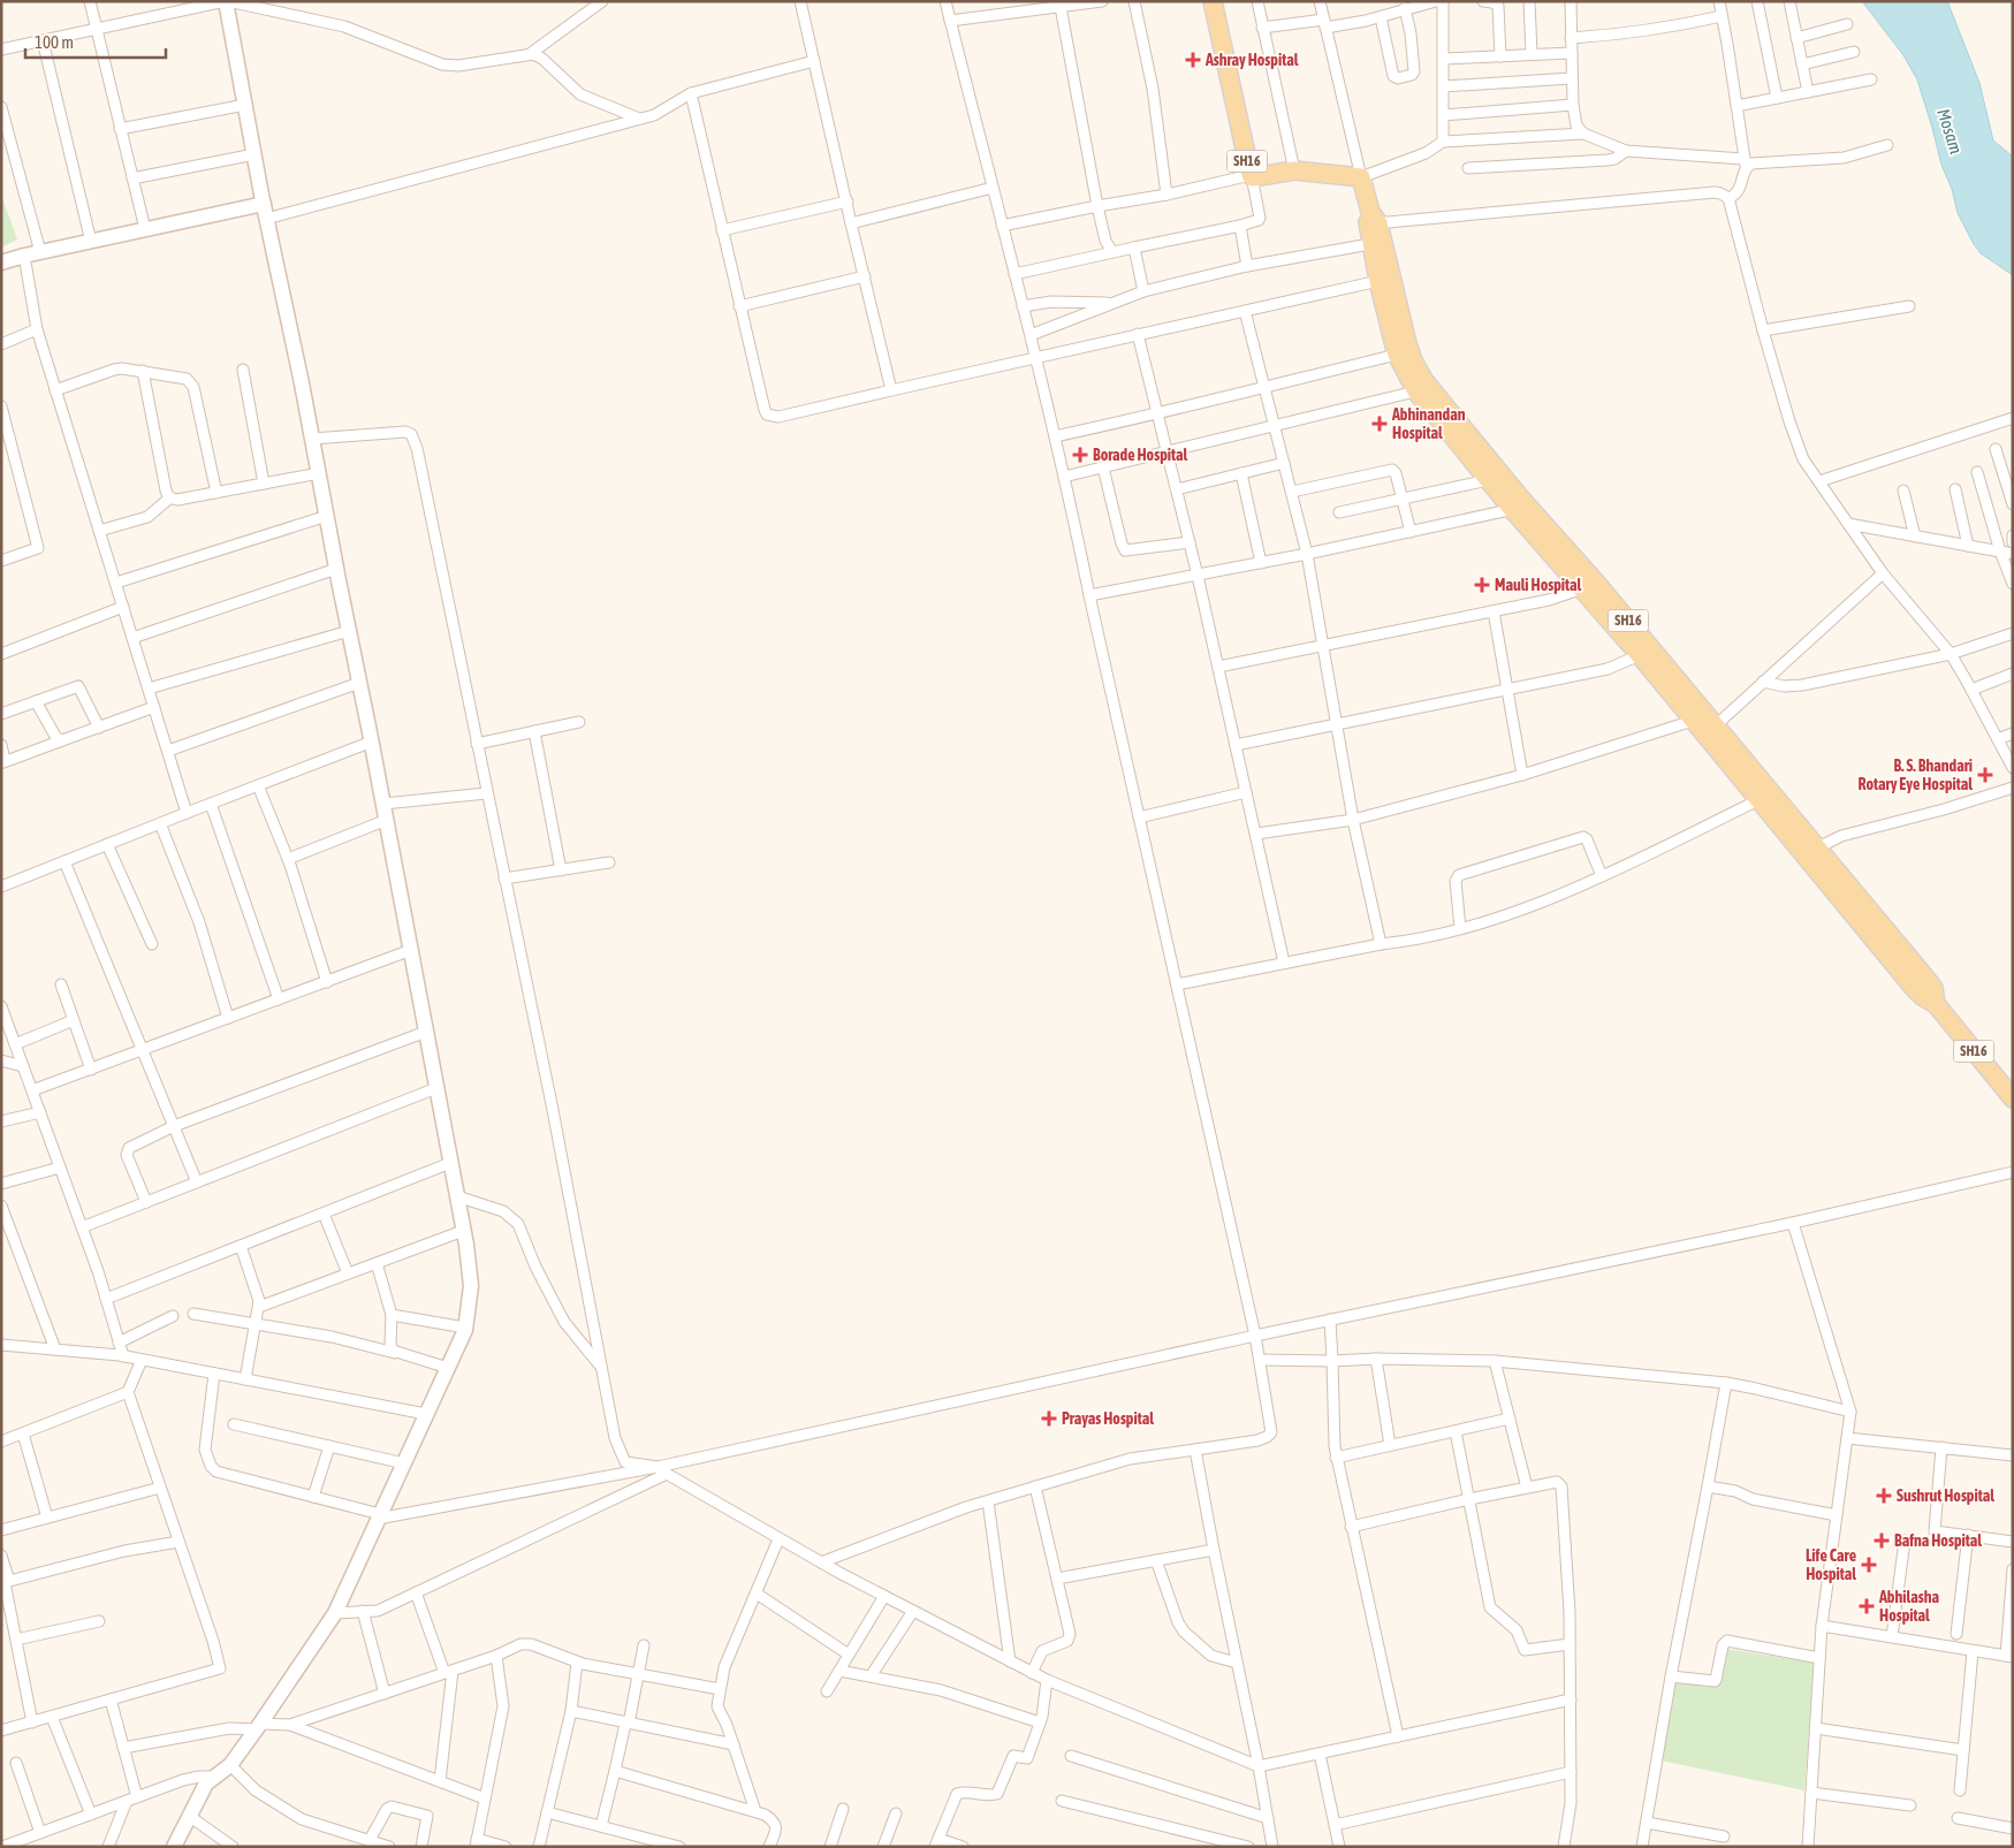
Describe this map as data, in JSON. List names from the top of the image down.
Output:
{
  "streets": {
    "main road": ["SH16"]
  },
  "water": ["Mosam"],
  "places": {
    "health": [
      "Ashray Hospital",
      "Abhinandan Hospital",
      "Borade Hospital",
      "Mauli Hospital",
      "B. S. Bhandari Rotary Eye Hospital",
      "Prayas Hospital",
      "Sushrut Hospital",
      "Bafna Hospital",
      "Life Care Hospital",
      "Abhilasha Hospital"
    ]
  },
  "scale_bar": "100 m"
}
